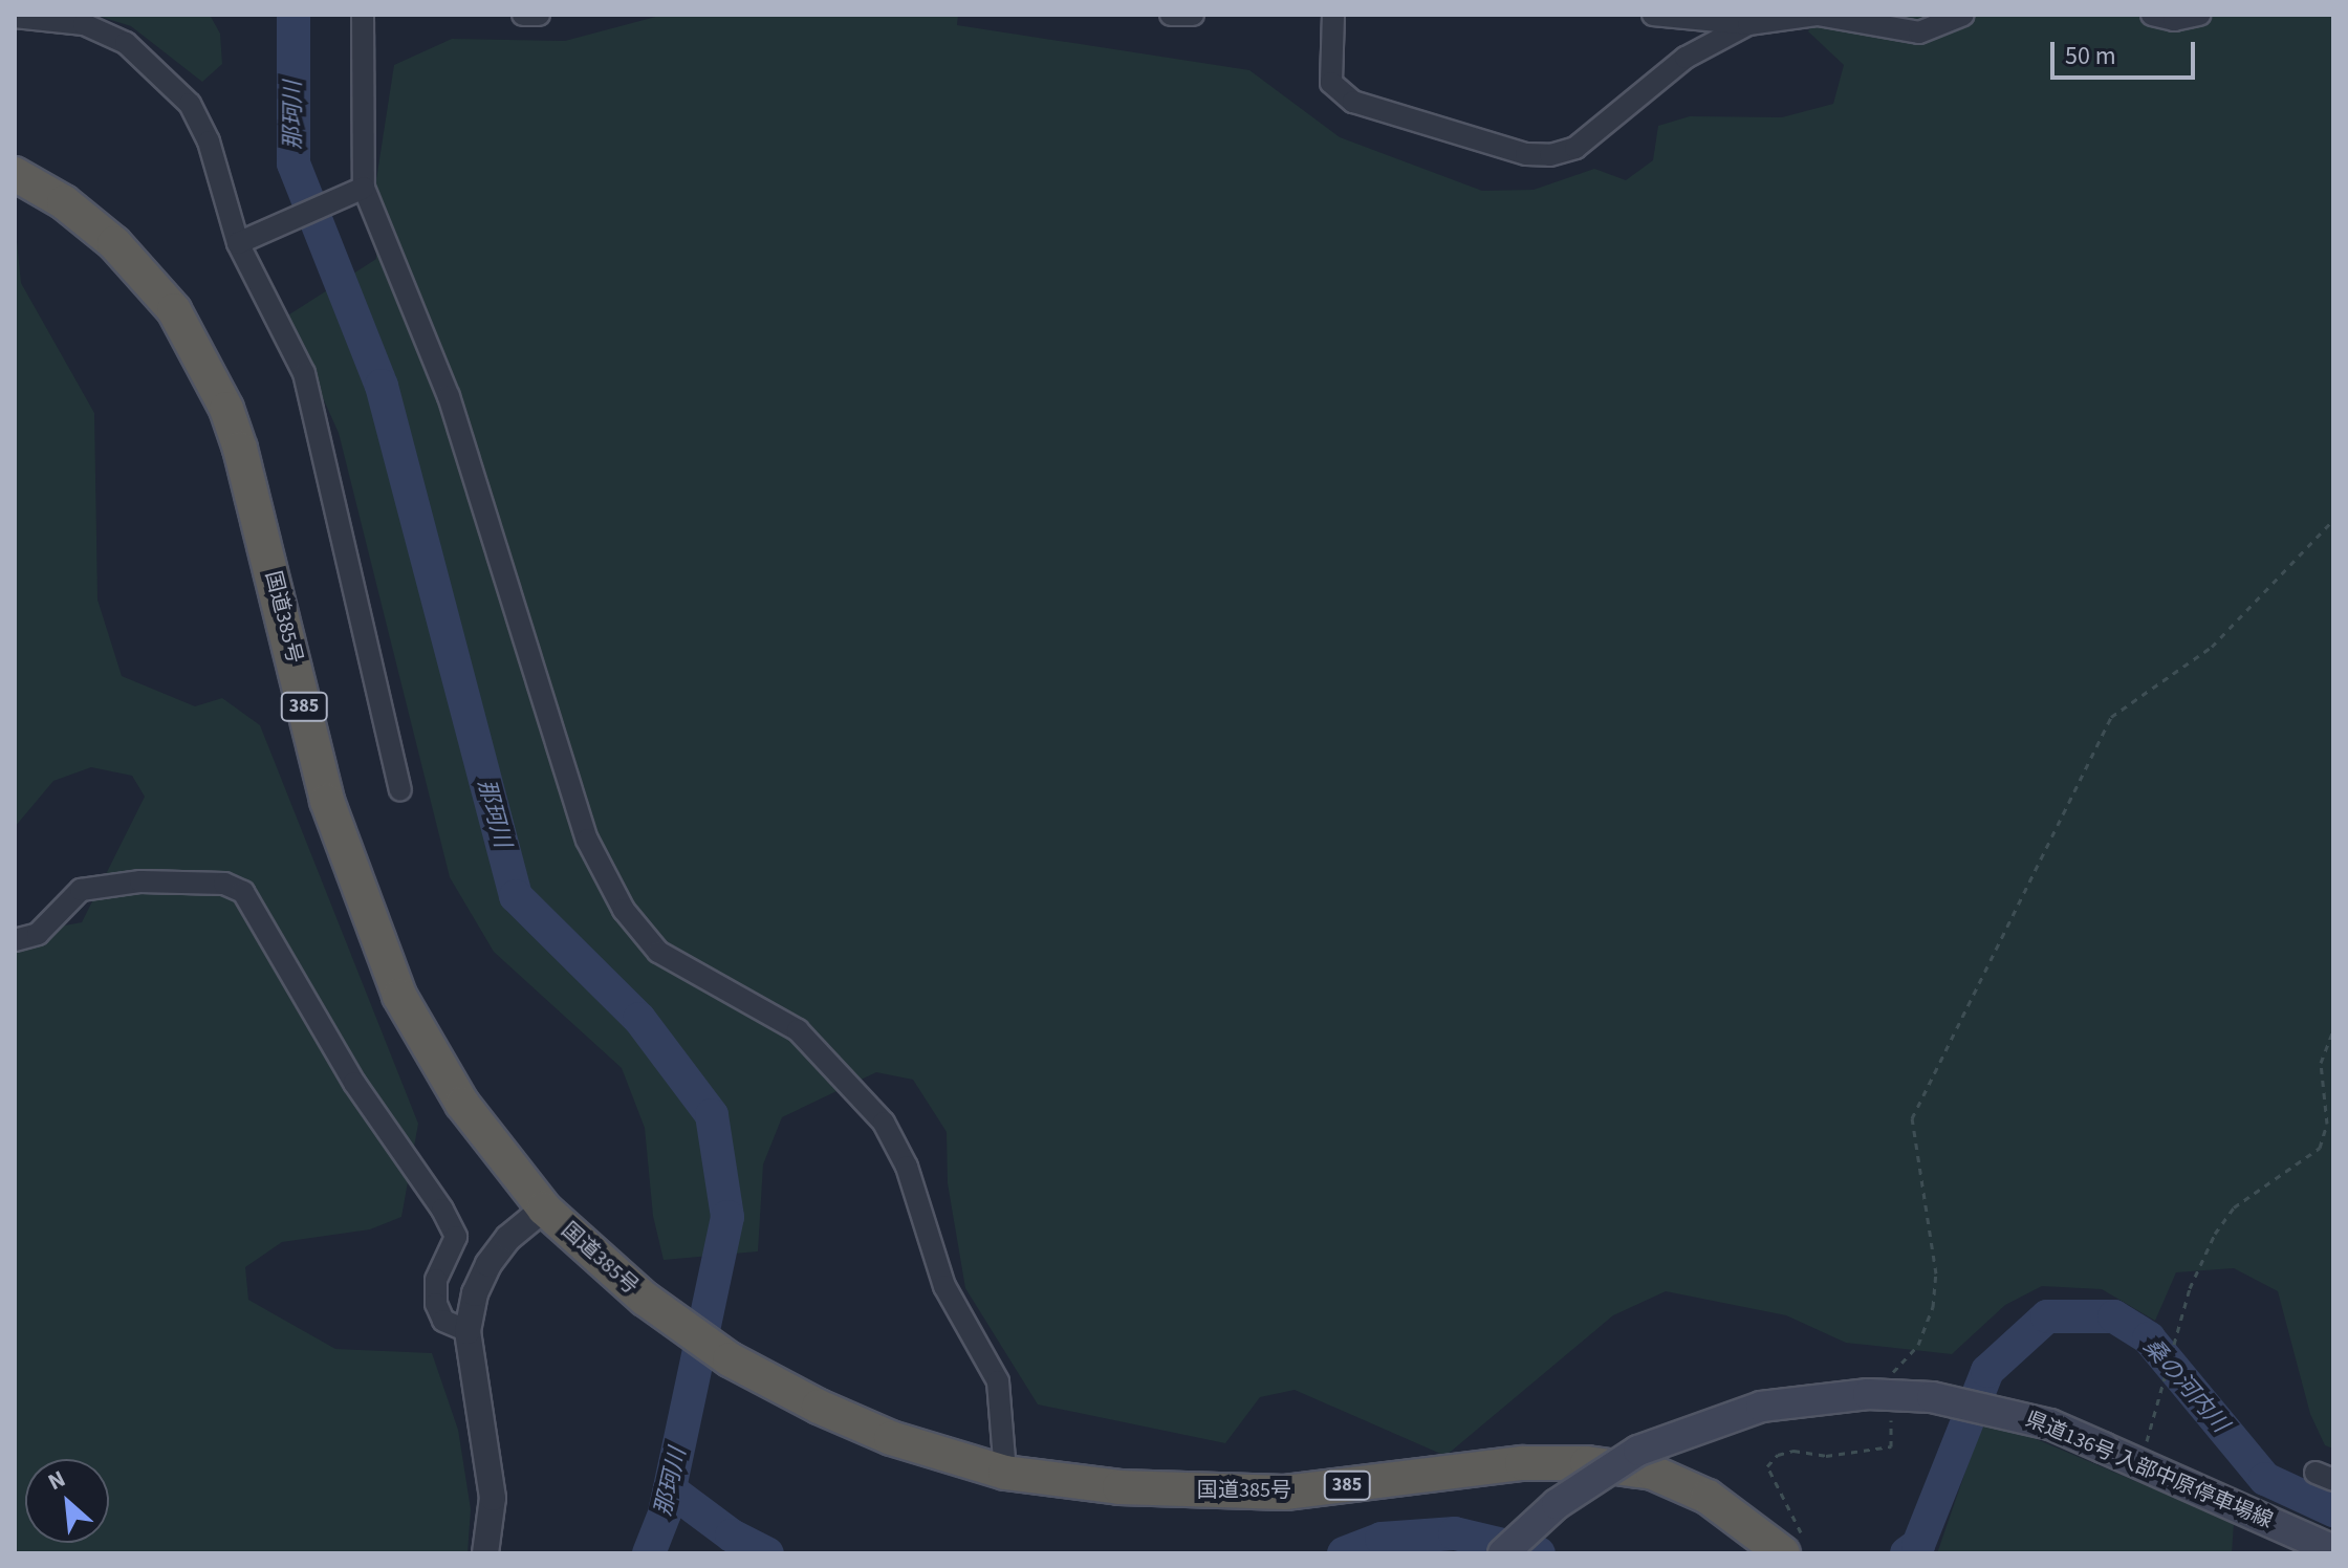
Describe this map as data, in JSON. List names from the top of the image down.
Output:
{
  "streets": {
    "highway": ["国道385号", "385"],
    "main road": ["県道136号 入部中原停車場線"]
  },
  "water": ["那珂川", "桑の河内川"],
  "scale_bar": "50 m",
  "north": "top left"
}
